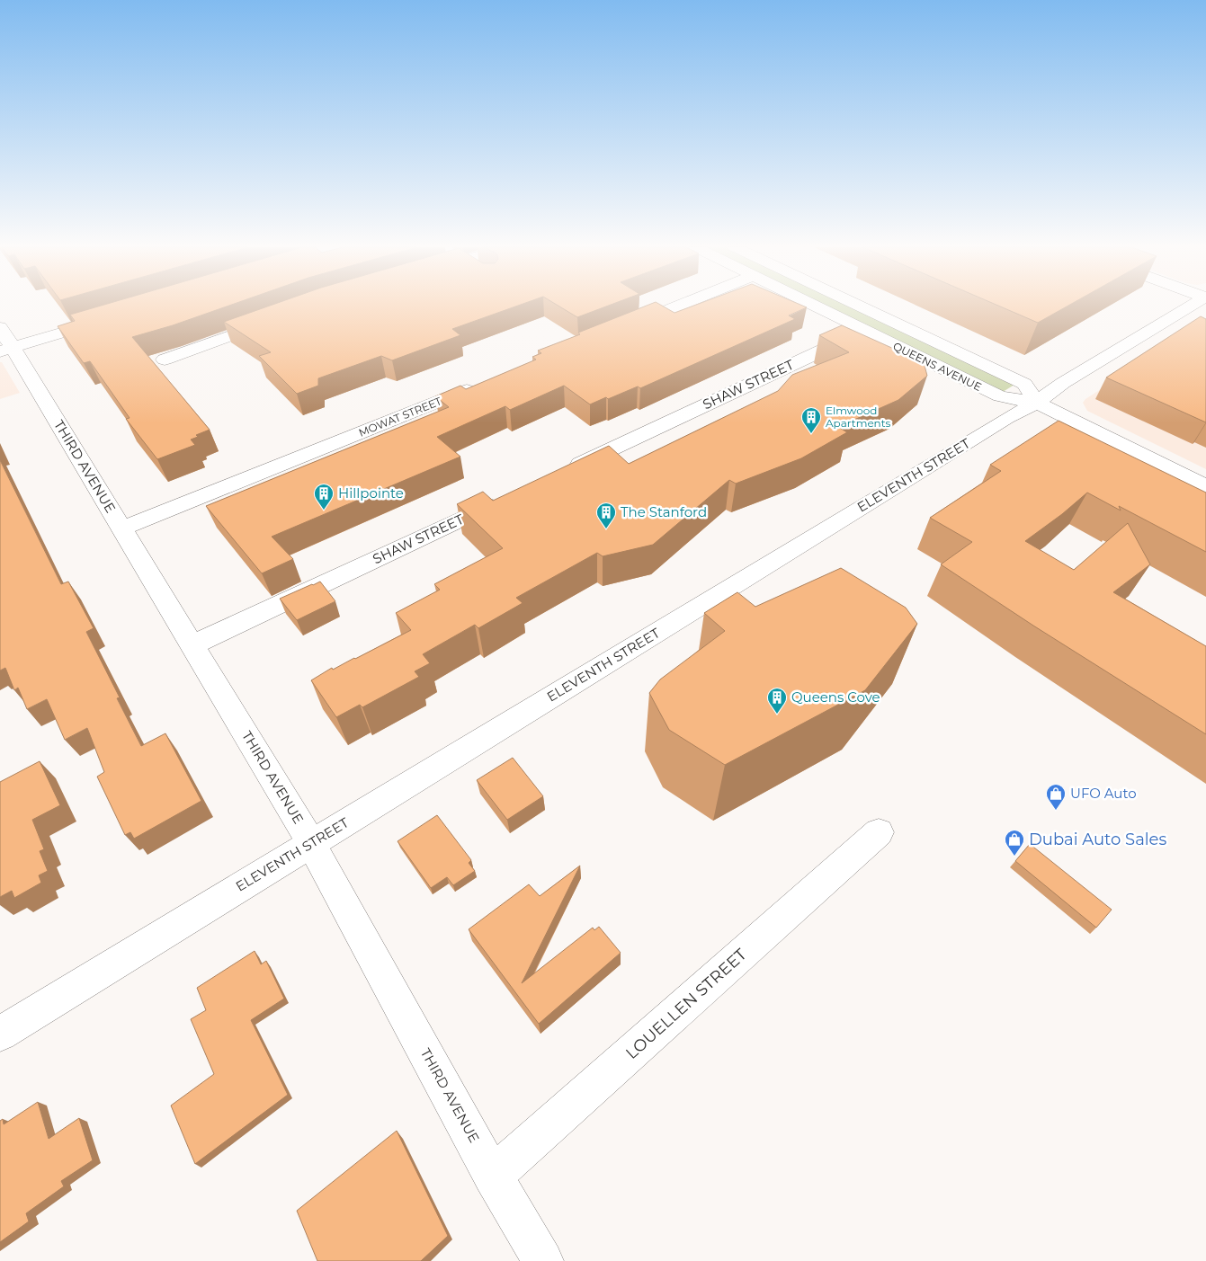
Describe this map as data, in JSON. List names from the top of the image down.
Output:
{
  "streets": {
    "street": [
      "QUEENS AVENUE",
      "SHAW STREET",
      "MOWAT STREET",
      "THIRD AVENUE",
      "ELEVENTH STREET",
      "LOUELLEN STREET"
    ]
  },
  "crossings": [
    ["QUEENS AVENUE", "SHAW STREET"],
    ["QUEENS AVENUE", "ELEVENTH STREET"],
    ["SHAW STREET", "THIRD AVENUE"],
    ["MOWAT STREET", "THIRD AVENUE"],
    ["THIRD AVENUE", "ELEVENTH STREET"],
    ["THIRD AVENUE", "LOUELLEN STREET"]
  ],
  "places": {
    "building": [
      "Elmwood Apartments",
      "Hillpointe",
      "The Stanford",
      "Queens Cove"
    ],
    "shop": ["UFO Auto", "Dubai Auto Sales"]
  }
}
